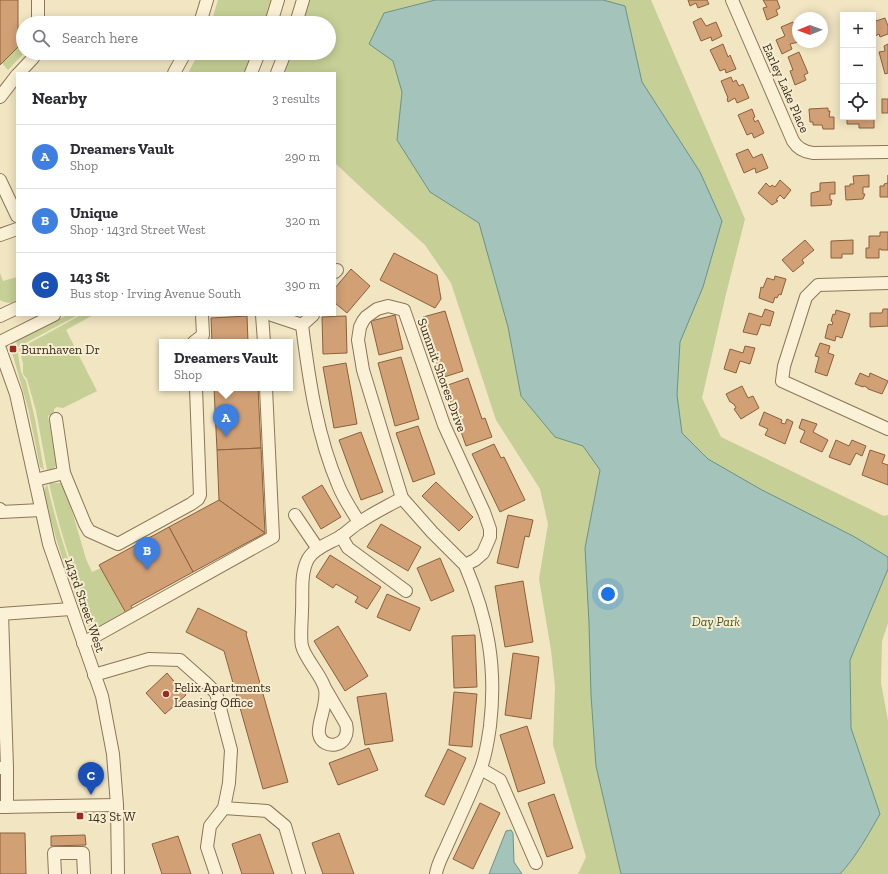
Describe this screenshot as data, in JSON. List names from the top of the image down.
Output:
{
  "streets": {
    "street": ["Earley Lake Place", "Summit Shores Drive", "143rd Street West"]
  },
  "parks": ["Day Park"],
  "places": {
    "transit": ["Burnhaven Dr", "143 St W"],
    "other": ["Felix Apartments Leasing Office"]
  },
  "north": "left",
  "page": {
    "map_buttons": ["+", "−"],
    "search": "Search here",
    "heading": ["Nearby", "3 results"],
    "list": [
      {
        "mark": "A",
        "name": "Dreamers Vault",
        "note": "Shop",
        "value": "290 m"
      },
      {
        "mark": "B",
        "name": "Unique",
        "note": "Shop · 143rd Street West",
        "value": "320 m"
      },
      {
        "mark": "C",
        "name": "143 St",
        "note": "Bus stop · Irving Avenue South",
        "value": "390 m"
      }
    ],
    "popup": ["Dreamers Vault", "Shop"],
    "pins": ["A", "B", "C"]
  }
}
